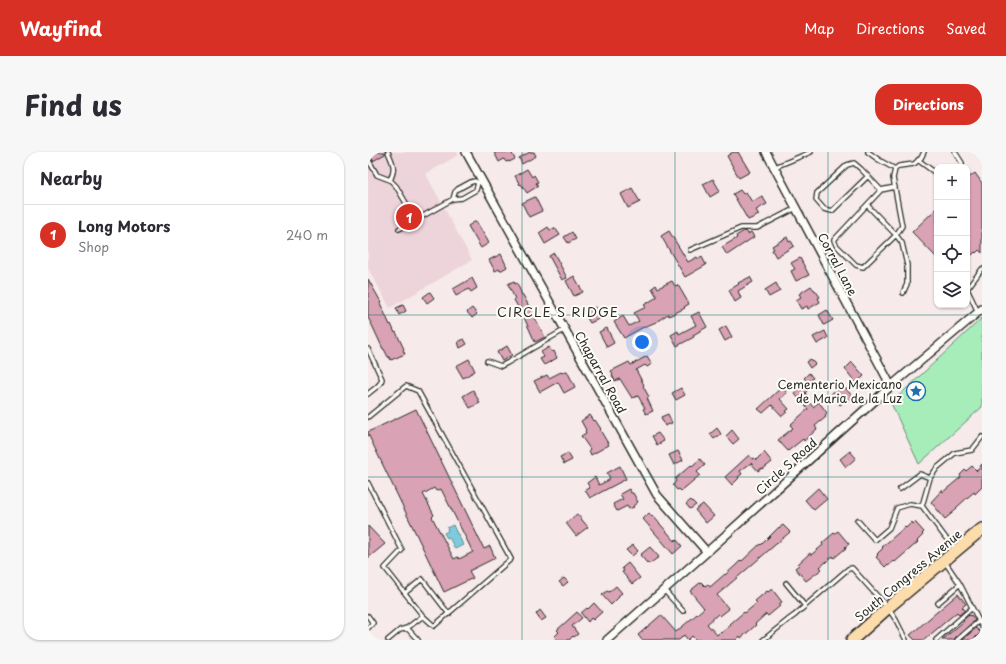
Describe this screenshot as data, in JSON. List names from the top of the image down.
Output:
{
  "streets": {
    "main road": ["South Congress Avenue"],
    "street": ["Corral Lane", "Chaparral Road", "Circle S Road"]
  },
  "crossings": [
    ["Corral Lane", "Circle S Road"],
    ["Chaparral Road", "Circle S Road"]
  ],
  "districts": ["CIRCLE S RIDGE"],
  "places": {
    "place": ["Cementerio Mexicano de Maria de la Luz"]
  },
  "page": {
    "header": "Wayfind",
    "nav": ["Map", "Directions", "Saved"],
    "title": "Find us",
    "buttons": "Directions",
    "heading": "Nearby",
    "map_buttons": ["+", "−"],
    "pins": "1",
    "list": [
      {
        "mark": "1",
        "name": "Long Motors",
        "note": "Shop",
        "value": "240 m"
      }
    ]
  }
}
